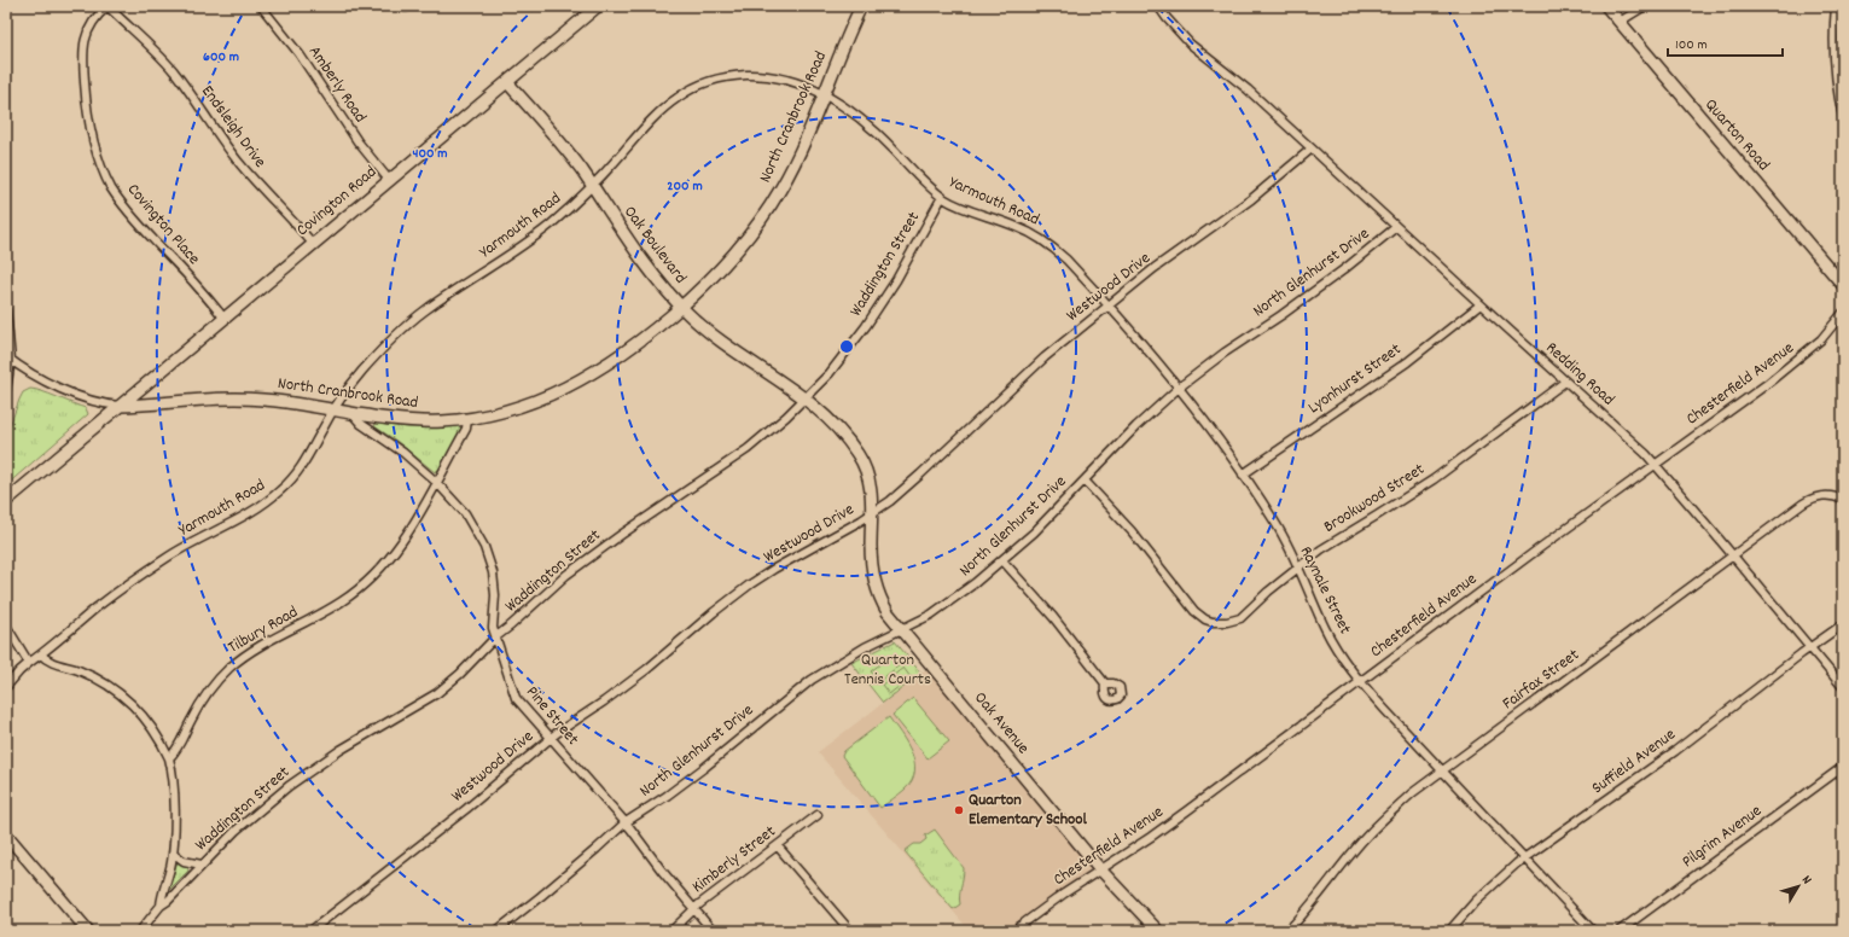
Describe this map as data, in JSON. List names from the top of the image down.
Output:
{
  "streets": {
    "street": [
      "Amberly Road",
      "North Cranbrook Road",
      "Endsleigh Drive",
      "Quarton Road",
      "Covington Road",
      "Yarmouth Road",
      "Covington Place",
      "Oak Boulevard",
      "Waddington Street",
      "North Glenhurst Drive",
      "Westwood Drive",
      "Redding Road",
      "Lyonhurst Street",
      "Chesterfield Avenue",
      "Brookwood Street",
      "Raynale Street",
      "Tilbury Road",
      "Fairfax Street",
      "Pine Street",
      "Oak Avenue",
      "Suffield Avenue",
      "Pilgrim Avenue",
      "Kimberly Street"
    ]
  },
  "crossings": [
    ["Amberly Road", "Covington Road"],
    ["North Cranbrook Road", "Covington Road"],
    ["North Cranbrook Road", "Yarmouth Road"],
    ["North Cranbrook Road", "Oak Boulevard"],
    ["North Cranbrook Road", "Tilbury Road"],
    ["North Cranbrook Road", "Pine Street"],
    ["Endsleigh Drive", "Covington Road"],
    ["Endsleigh Drive", "Covington Place"],
    ["Covington Road", "Covington Place"],
    ["Covington Road", "Oak Boulevard"],
    ["Yarmouth Road", "Oak Boulevard"],
    ["Yarmouth Road", "Waddington Street"],
    ["Yarmouth Road", "Raynale Street"],
    ["Oak Boulevard", "Waddington Street"],
    ["Oak Boulevard", "Westwood Drive"],
    ["Oak Boulevard", "Oak Avenue"],
    ["Waddington Street", "Pine Street"],
    ["North Glenhurst Drive", "Redding Road"],
    ["North Glenhurst Drive", "Brookwood Street"],
    ["North Glenhurst Drive", "Raynale Street"],
    ["North Glenhurst Drive", "Pine Street"],
    ["North Glenhurst Drive", "Oak Avenue"],
    ["Westwood Drive", "Redding Road"],
    ["Westwood Drive", "Raynale Street"],
    ["Westwood Drive", "Pine Street"],
    ["Westwood Drive", "Oak Avenue"],
    ["Redding Road", "Lyonhurst Street"],
    ["Redding Road", "Chesterfield Avenue"],
    ["Redding Road", "Brookwood Street"],
    ["Redding Road", "Fairfax Street"],
    ["Redding Road", "Suffield Avenue"],
    ["Lyonhurst Street", "Raynale Street"],
    ["Chesterfield Avenue", "Raynale Street"],
    ["Chesterfield Avenue", "Oak Avenue"],
    ["Brookwood Street", "Raynale Street"],
    ["Raynale Street", "Fairfax Street"],
    ["Raynale Street", "Suffield Avenue"],
    ["Tilbury Road", "Pine Street"],
    ["Pine Street", "Kimberly Street"]
  ],
  "parks": ["Quarton Tennis Courts"],
  "places": ["Quarton Elementary School"],
  "scale_bar": "100 m",
  "north": "top right",
  "rings": ["600 m", "400 m", "200 m"]
}
